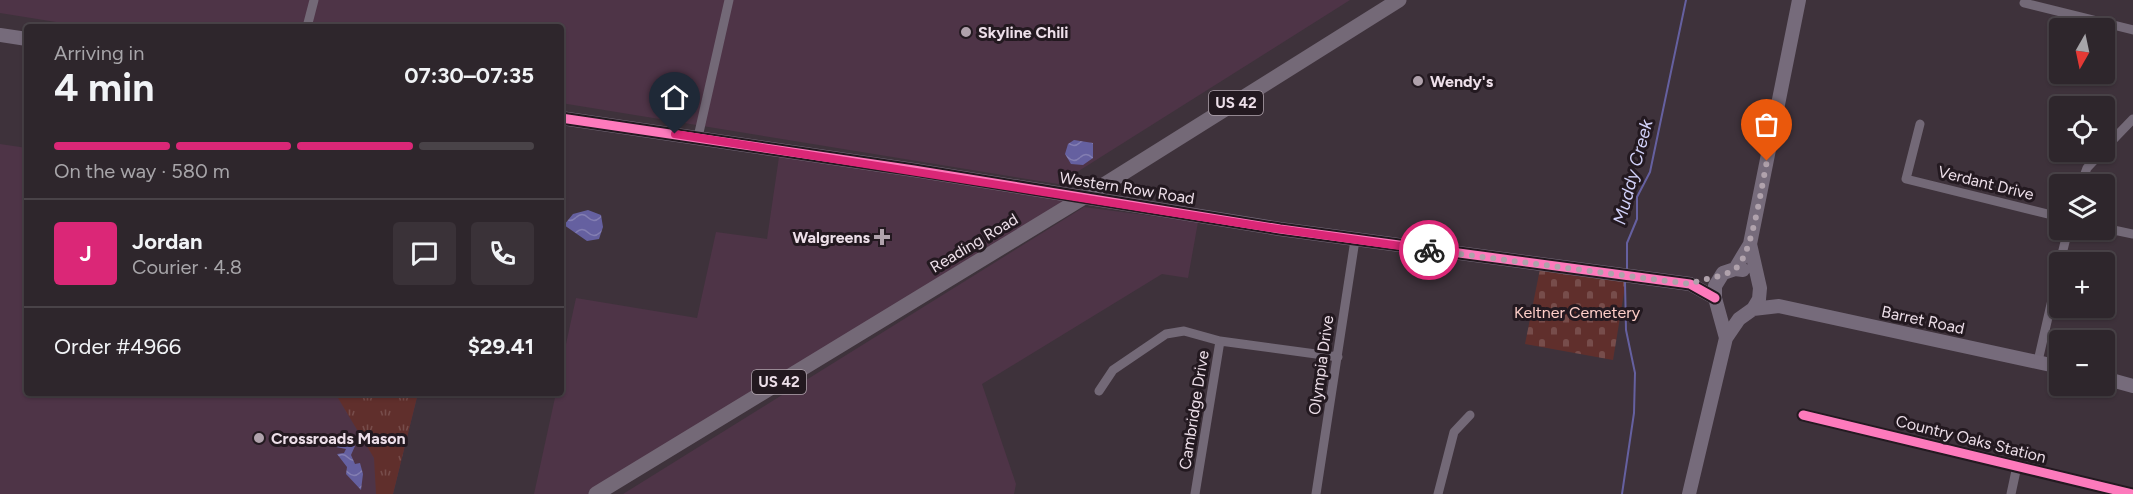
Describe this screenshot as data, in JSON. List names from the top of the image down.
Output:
{
  "streets": {
    "main road": ["US 42", "Reading Road"],
    "street": [
      "Verdant Drive",
      "Western Row Road",
      "Barret Road",
      "Olympia Drive",
      "Cambridge Drive",
      "Country Oaks Station"
    ]
  },
  "crossings": [
    ["Western Row Road", "Reading Road"],
    ["Western Row Road", "Barret Road"],
    ["Western Row Road", "Olympia Drive"],
    ["Olympia Drive", "Cambridge Drive"]
  ],
  "water": ["Muddy Creek"],
  "parks": ["Keltner Cemetery"],
  "places": {
    "other": ["Skyline Chili", "Wendy's", "Crossroads Mason"],
    "health": ["Walgreens"]
  },
  "north": "bottom",
  "page": {
    "map_buttons": ["+", "−"],
    "heading": ["4 min", "Arriving in", "07:30–07:35"],
    "panel": [
      "Jordan",
      "Courier · 4.8",
      "Order #4966",
      "$29.41"
    ],
    "bar": "On the way · 580 m",
    "round": "J"
  }
}
